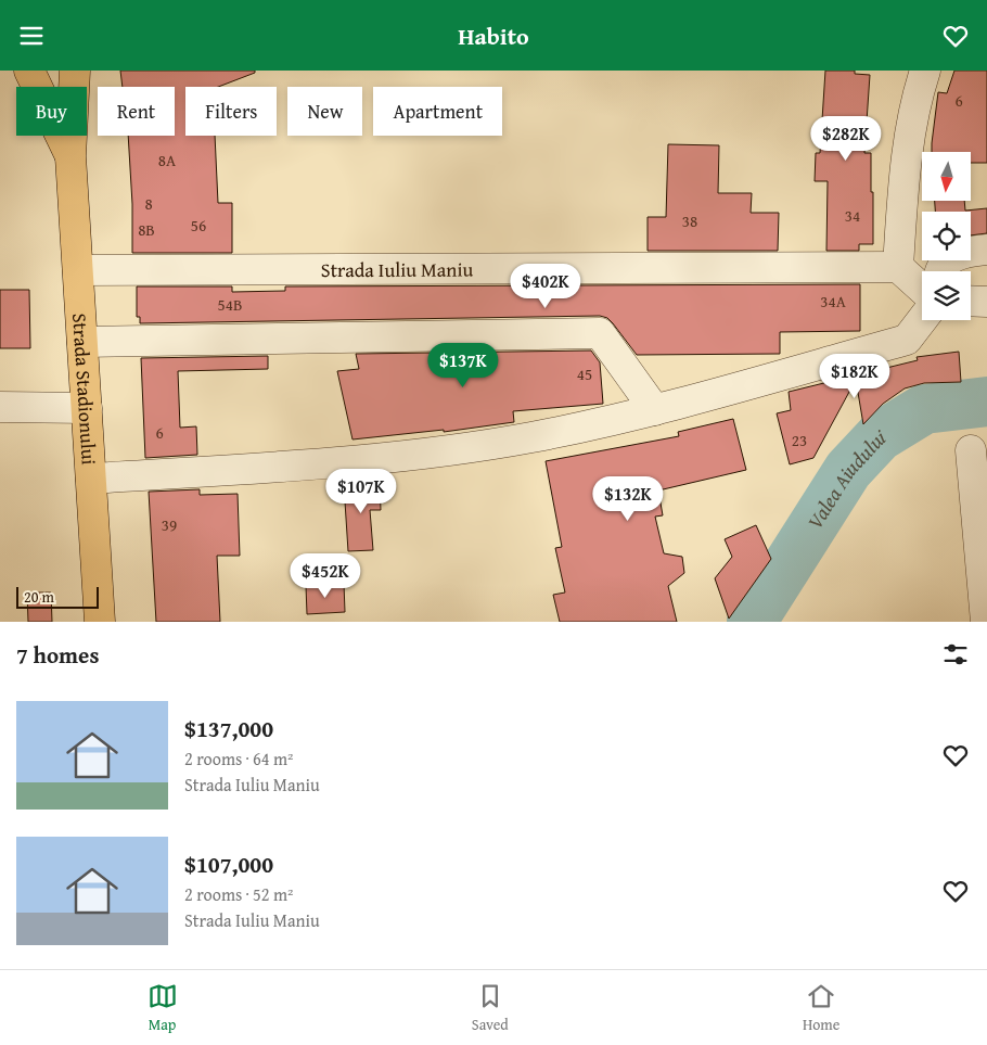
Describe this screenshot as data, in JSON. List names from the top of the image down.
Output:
{
  "streets": {
    "main road": ["Strada Stadionului"],
    "street": ["Strada Iuliu Maniu"]
  },
  "crossings": [
    ["Strada Iuliu Maniu", "Strada Stadionului"]
  ],
  "water": ["Valea Aiudului"],
  "house_numbers": [
    "6",
    "8A",
    "8",
    "34",
    "38",
    "56",
    "8B",
    "34A",
    "54B",
    "45",
    "6",
    "23",
    "39"
  ],
  "scale_bar": "20 m",
  "north": "bottom",
  "page": {
    "header": "Habito",
    "chip": [
      "Buy",
      "Rent",
      "Filters",
      "New",
      "Apartment"
    ],
    "price": [
      "$282K",
      "$402K",
      "$137K",
      "$182K",
      "$107K",
      "$132K",
      "$452K"
    ],
    "scale": "20 m",
    "heading": "7 homes",
    "list": [
      {
        "name": "$137,000",
        "note": "2 rooms · 64 m² · Strada Iuliu Maniu"
      },
      {
        "name": "$107,000",
        "note": "2 rooms · 52 m² · Strada Iuliu Maniu"
      }
    ],
    "tabs": ["Map", "Saved", "Home"]
  }
}
